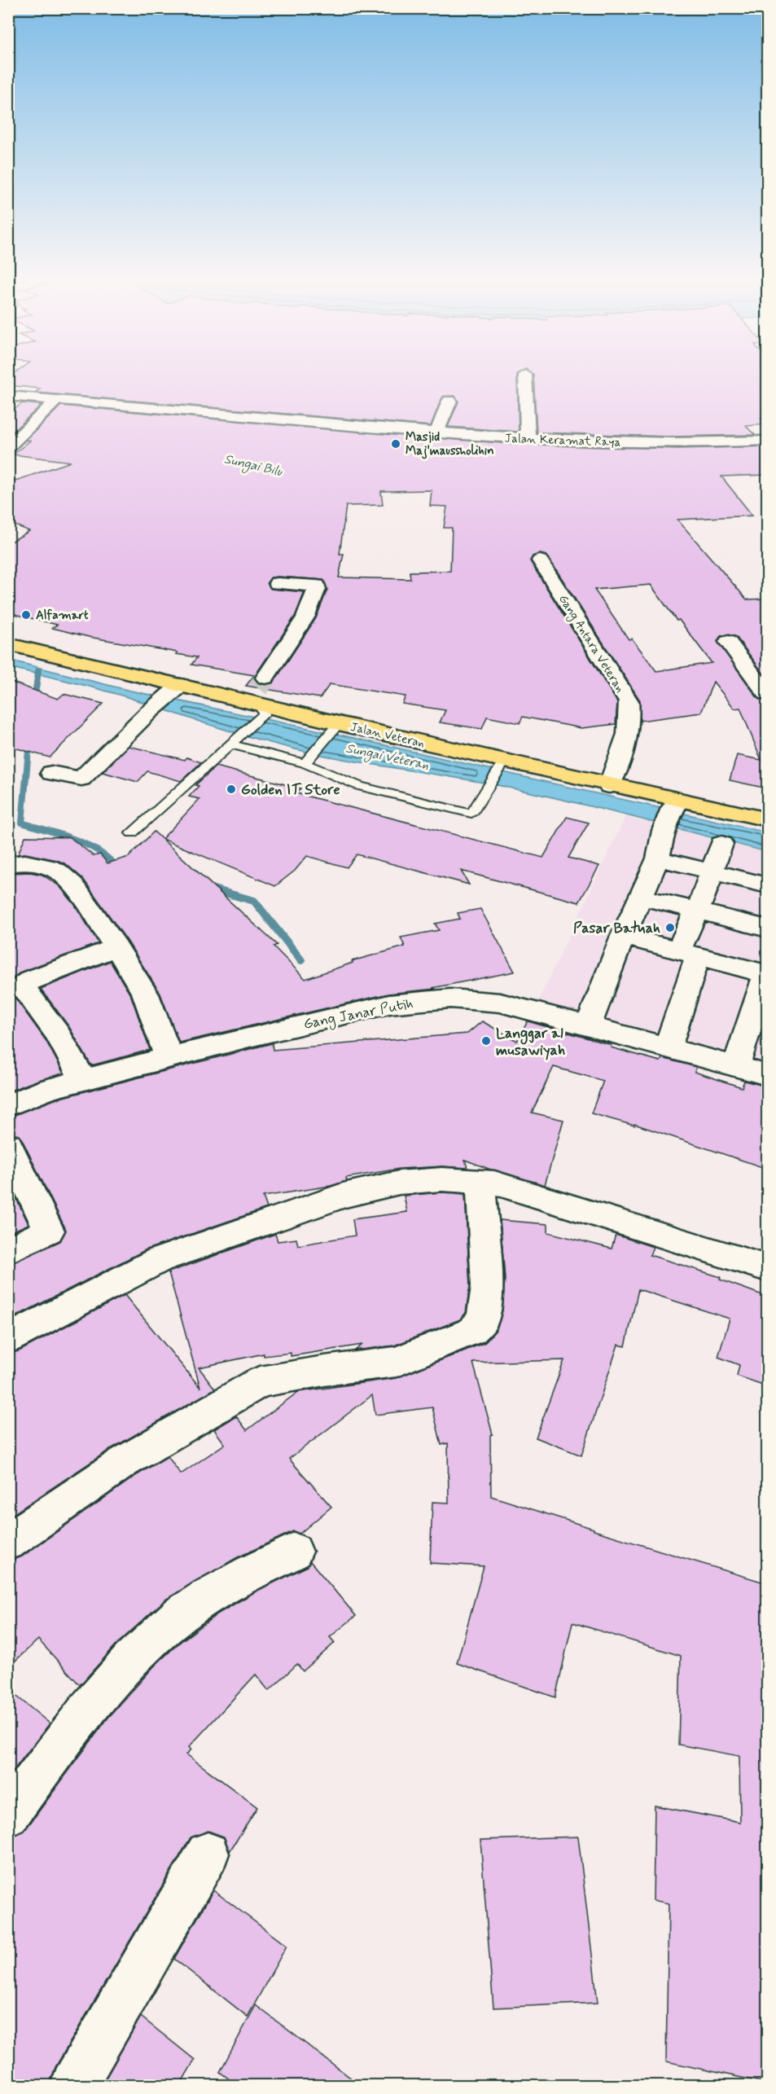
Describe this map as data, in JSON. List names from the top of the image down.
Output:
{
  "streets": {
    "main road": ["Jalan Veteran"],
    "street": ["Jalan Keramat Raya", "Gang Antara Veteran", "Gang Janar Putih"]
  },
  "crossings": [
    ["Gang Antara Veteran", "Jalan Veteran"]
  ],
  "water": ["Sungai Bilu", "Sungai Veteran"],
  "places": [
    "Masjid Maj'maussholihin",
    "Alfamart",
    "Golden IT Store",
    "Pasar Batuah",
    "Langgar al musawiyah"
  ]
}
